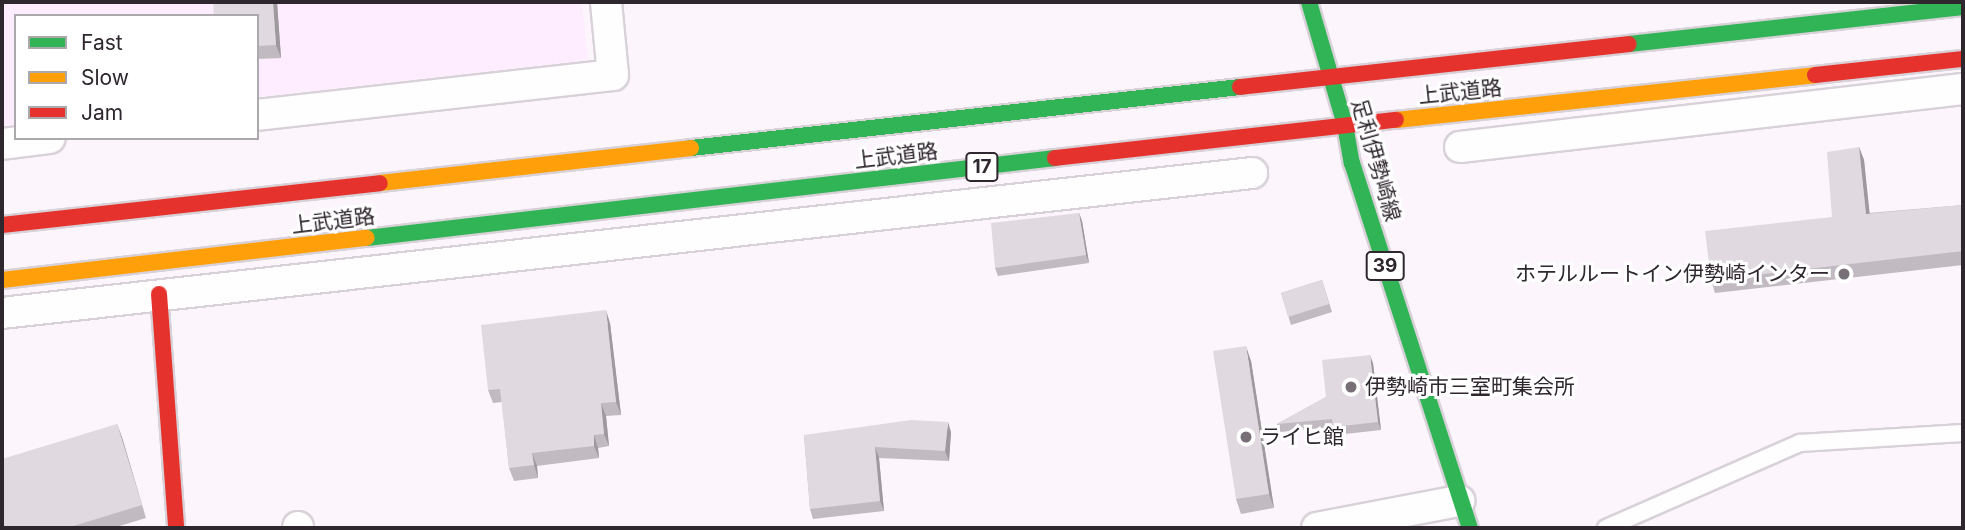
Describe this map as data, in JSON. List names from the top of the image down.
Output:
{
  "streets": {
    "main road": [
      "上武道路",
      "足利伊勢崎線",
      "17",
      "39"
    ]
  },
  "crossings": [
    ["上武道路", "足利伊勢崎線"]
  ],
  "places": ["ホテルルートイン伊勢崎インター", "伊勢崎市三室町集会所", "ライヒ館"],
  "legend": ["Fast", "Slow", "Jam"]
}
